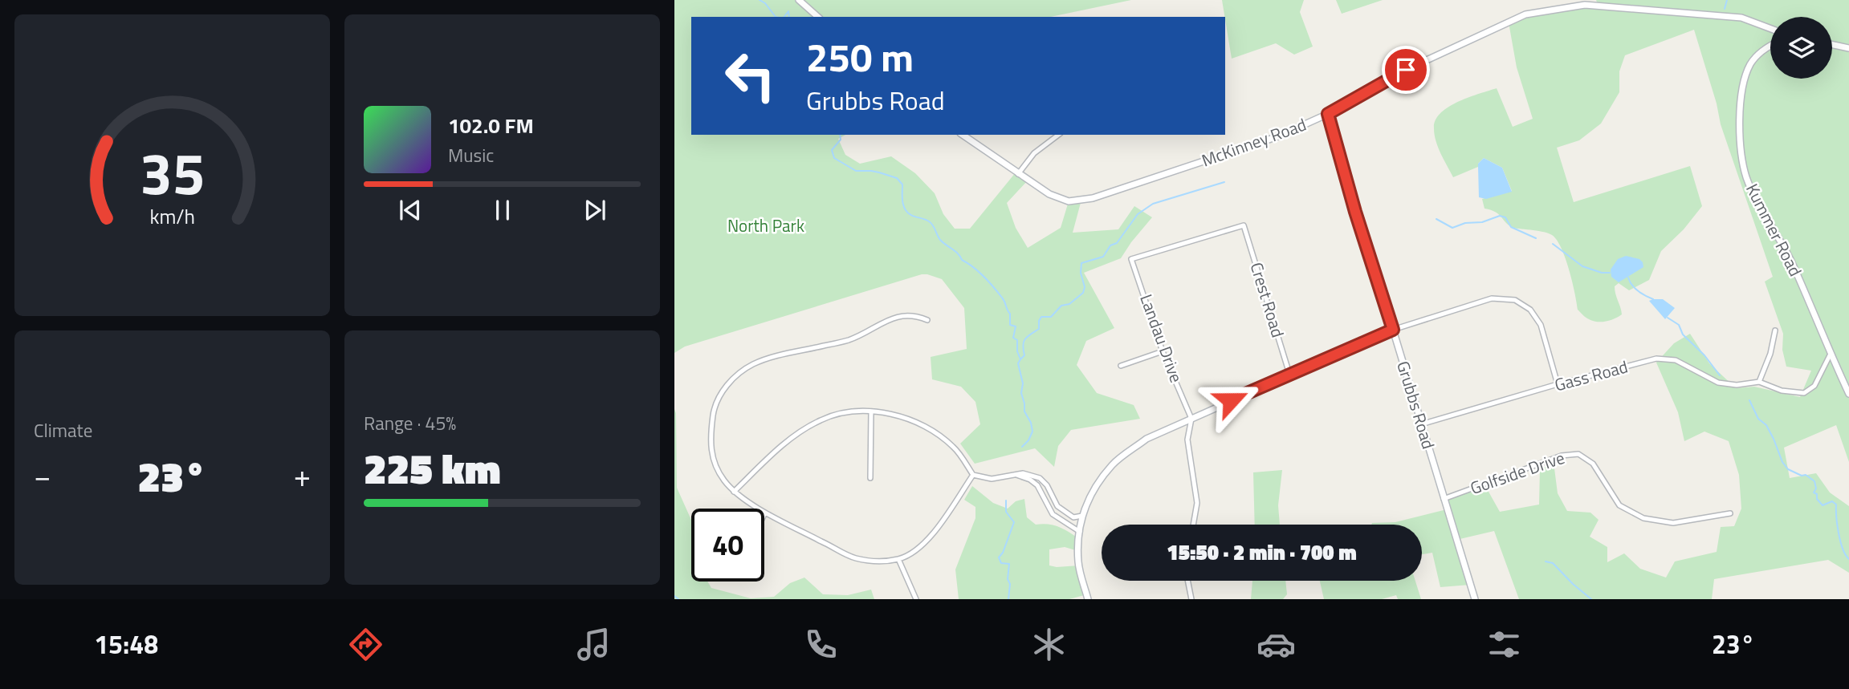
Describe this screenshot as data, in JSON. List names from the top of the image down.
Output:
{
  "streets": {
    "street": [
      "McKinney Road",
      "Kummer Road",
      "Crest Road",
      "Landau Drive",
      "Gass Road",
      "Grubbs Road",
      "Golfside Drive"
    ]
  },
  "crossings": [
    ["McKinney Road", "Grubbs Road"],
    ["Kummer Road", "Gass Road"],
    ["Crest Road", "Landau Drive"],
    ["Gass Road", "Grubbs Road"],
    ["Grubbs Road", "Golfside Drive"]
  ],
  "parks": ["North Park"],
  "page": {
    "turn": ["250 m", "Grubbs Road"],
    "song": ["102.0 FM", "Music"],
    "tile": [
      "Climate",
      ["Range · 45%", "225 km"]
    ],
    "heat": ["−", "23°", "+"],
    "limit": "40",
    "trip": "15:50 · 2 min · 700 m",
    "tabs": ["15:48", "23°"],
    "gauge": ["35", "km/h"]
  }
}
